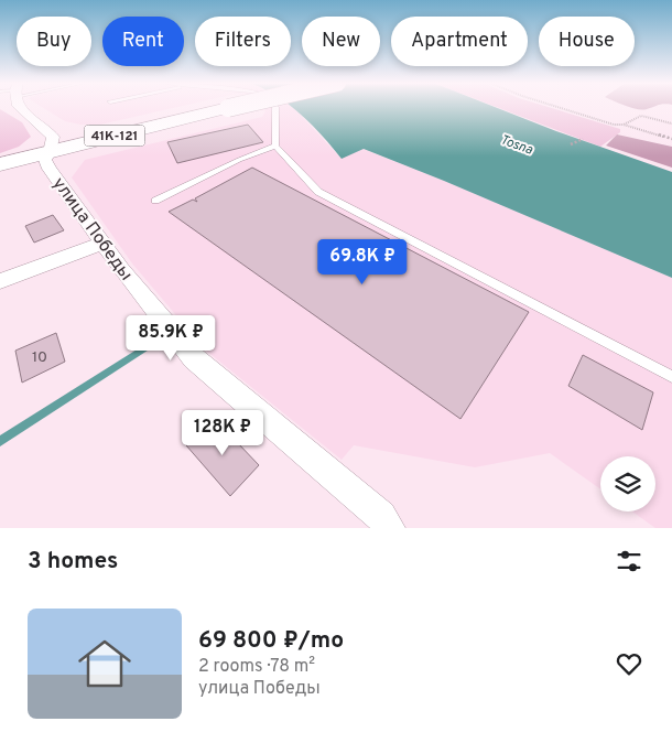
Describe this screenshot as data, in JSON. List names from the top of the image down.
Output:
{
  "streets": {
    "main road": ["41К-121"],
    "street": ["улица Победы"]
  },
  "crossings": [
    ["41К-121", "улица Победы"]
  ],
  "water": ["Tosna"],
  "house_numbers": ["10"],
  "page": {
    "chip": [
      "Buy",
      "Rent",
      "Filters",
      "New",
      "Apartment",
      "House"
    ],
    "price": ["69.8K ₽", "85.9K ₽", "128K ₽"],
    "heading": "3 homes",
    "list": [
      {
        "name": "69 800 ₽/mo",
        "note": "2 rooms · 78 m² · улица Победы"
      }
    ]
  }
}
